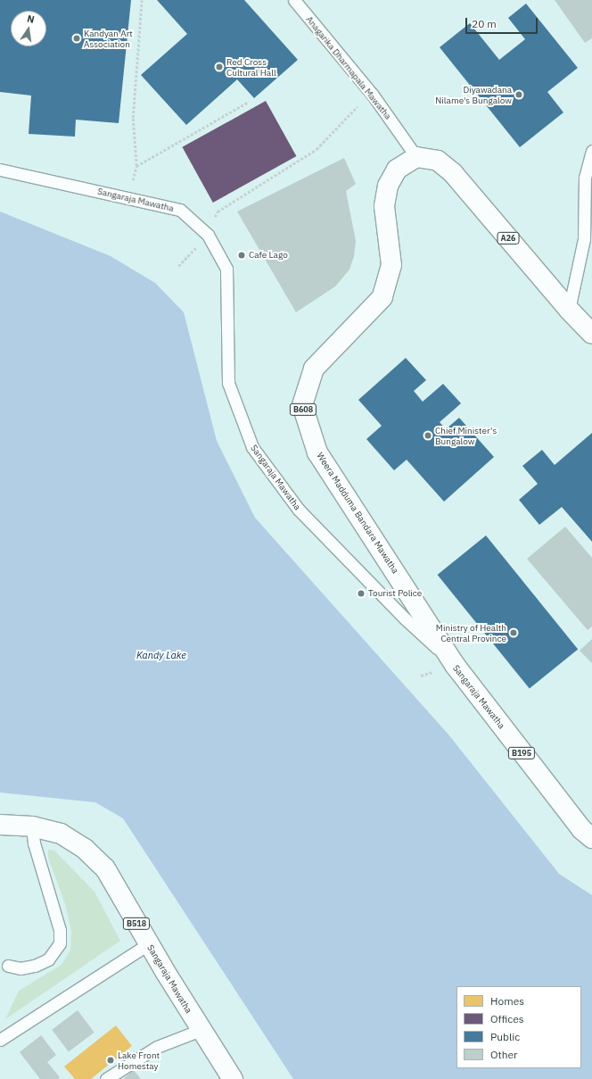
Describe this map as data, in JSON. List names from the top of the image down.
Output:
{
  "streets": {
    "main road": [
      "Sangaraja Mawatha",
      "A26",
      "B608",
      "Weera Madduma Bandara Mawatha",
      "B195",
      "B518"
    ],
    "lane": ["Anagarika Dharmapala Mawatha"]
  },
  "crossings": [
    ["Anagarika Dharmapala Mawatha", "A26"],
    ["Anagarika Dharmapala Mawatha", "Weera Madduma Bandara Mawatha"],
    ["Sangaraja Mawatha", "Weera Madduma Bandara Mawatha"],
    ["A26", "Weera Madduma Bandara Mawatha"]
  ],
  "water": ["Kandy Lake"],
  "places": [
    "Kandyan Art Association",
    "Red Cross Cultural Hall",
    "Diyawadana Nilame's Bungalow",
    "Cafe Lago",
    "Chief Minister's Bungalow",
    "Tourist Police",
    "Ministry of Health Central Province",
    "Lake Front Homestay"
  ],
  "legend": [
    "Homes",
    "Offices",
    "Public",
    "Other"
  ],
  "scale_bar": "20 m",
  "north": "top"
}
